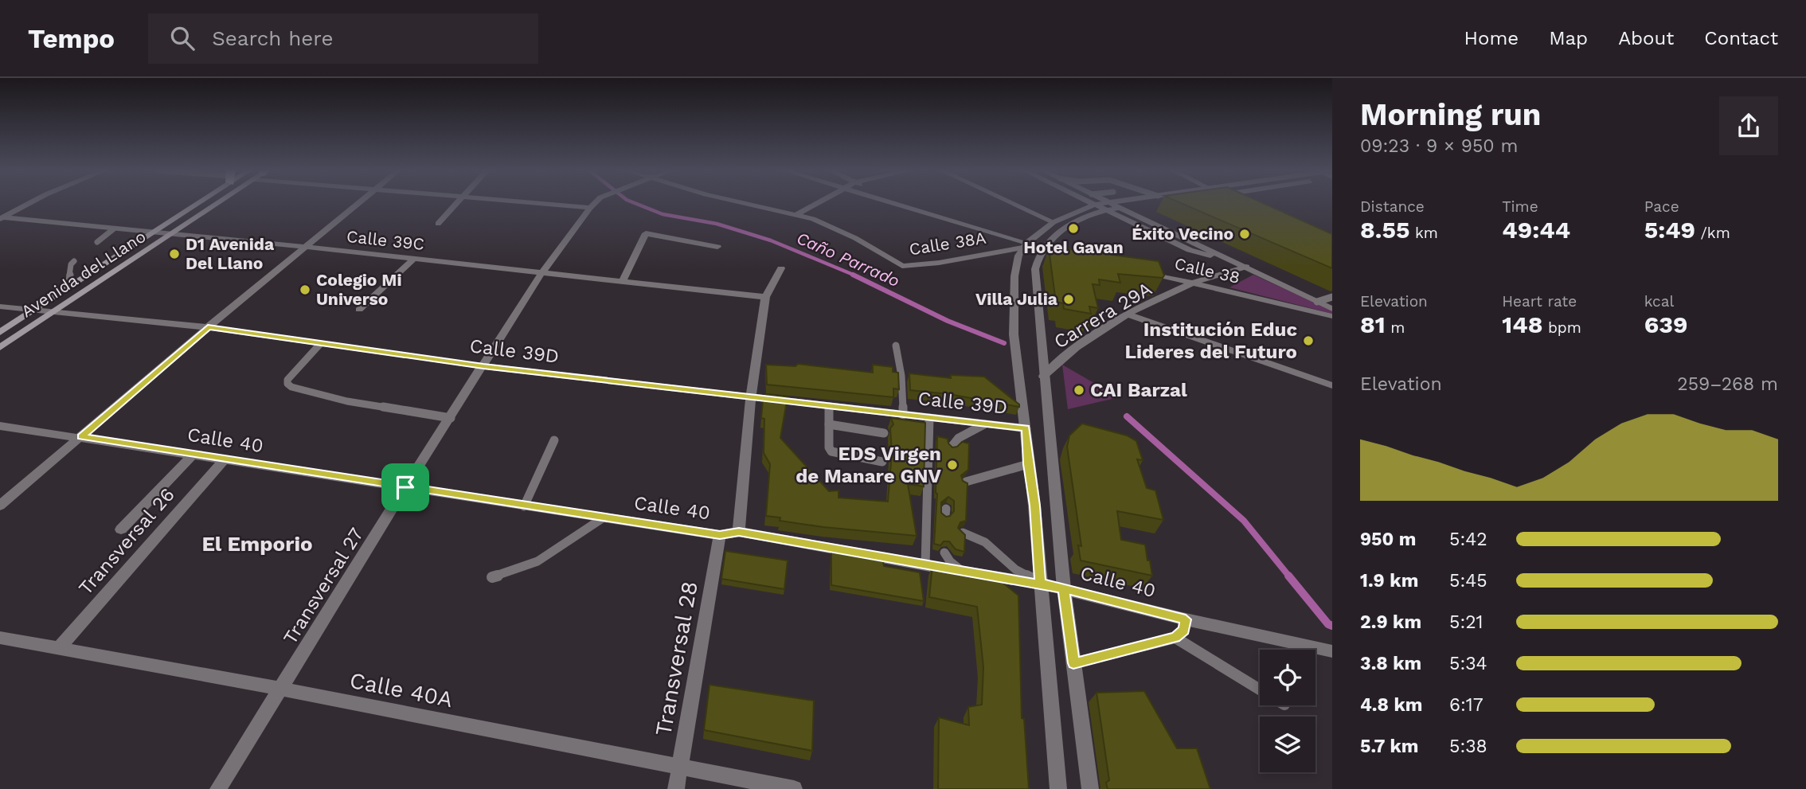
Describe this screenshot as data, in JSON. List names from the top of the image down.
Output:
{
  "streets": {
    "main road": ["Avenida del Llano"],
    "street": [
      "Calle 39C",
      "Calle 38A",
      "Calle 38",
      "Carrera 29A",
      "Calle 39D",
      "Calle 40",
      "Transversal 26",
      "Transversal 27",
      "Transversal 28",
      "Calle 40A"
    ]
  },
  "crossings": [
    ["Calle 39C", "Avenida del Llano"],
    ["Calle 39C", "Transversal 27"],
    ["Calle 38", "Carrera 29A"],
    ["Avenida del Llano", "Calle 39D"],
    ["Calle 39D", "Transversal 27"],
    ["Calle 40", "Transversal 26"],
    ["Calle 40", "Transversal 27"],
    ["Calle 40", "Transversal 28"],
    ["Transversal 26", "Calle 40A"],
    ["Transversal 27", "Calle 40A"],
    ["Transversal 28", "Calle 40A"]
  ],
  "districts": ["El Emporio"],
  "water": ["Caño Parrado"],
  "places": [
    "Hotel Gavan",
    "Éxito Vecino",
    "D1 Avenida Del Llano",
    "Colegio Mi Universo",
    "Villa Julia",
    "Institución Educ Lideres del Futuro",
    "CAI Barzal",
    "EDS Virgen de Manare GNV"
  ],
  "page": {
    "header": "Tempo",
    "search": "Search here",
    "nav": [
      "Home",
      "Map",
      "About",
      "Contact"
    ],
    "heading": ["Morning run", "09:23 · 9 × 950 m"],
    "stats": [
      ["Distance", "8.55 km"],
      ["Time", "49:44"],
      ["Pace", "5:49 /km"],
      ["Elevation", "81 m"],
      ["Heart rate", "148 bpm"],
      ["kcal", "639"]
    ],
    "chart": ["Elevation", "259–268 m"],
    "list": [
      {
        "name": "950 m",
        "note": "5:42"
      },
      {
        "name": "1.9 km",
        "note": "5:45"
      },
      {
        "name": "2.9 km",
        "note": "5:21"
      },
      {
        "name": "3.8 km",
        "note": "5:34"
      },
      {
        "name": "4.8 km",
        "note": "6:17"
      },
      {
        "name": "5.7 km",
        "note": "5:38"
      }
    ]
  }
}
